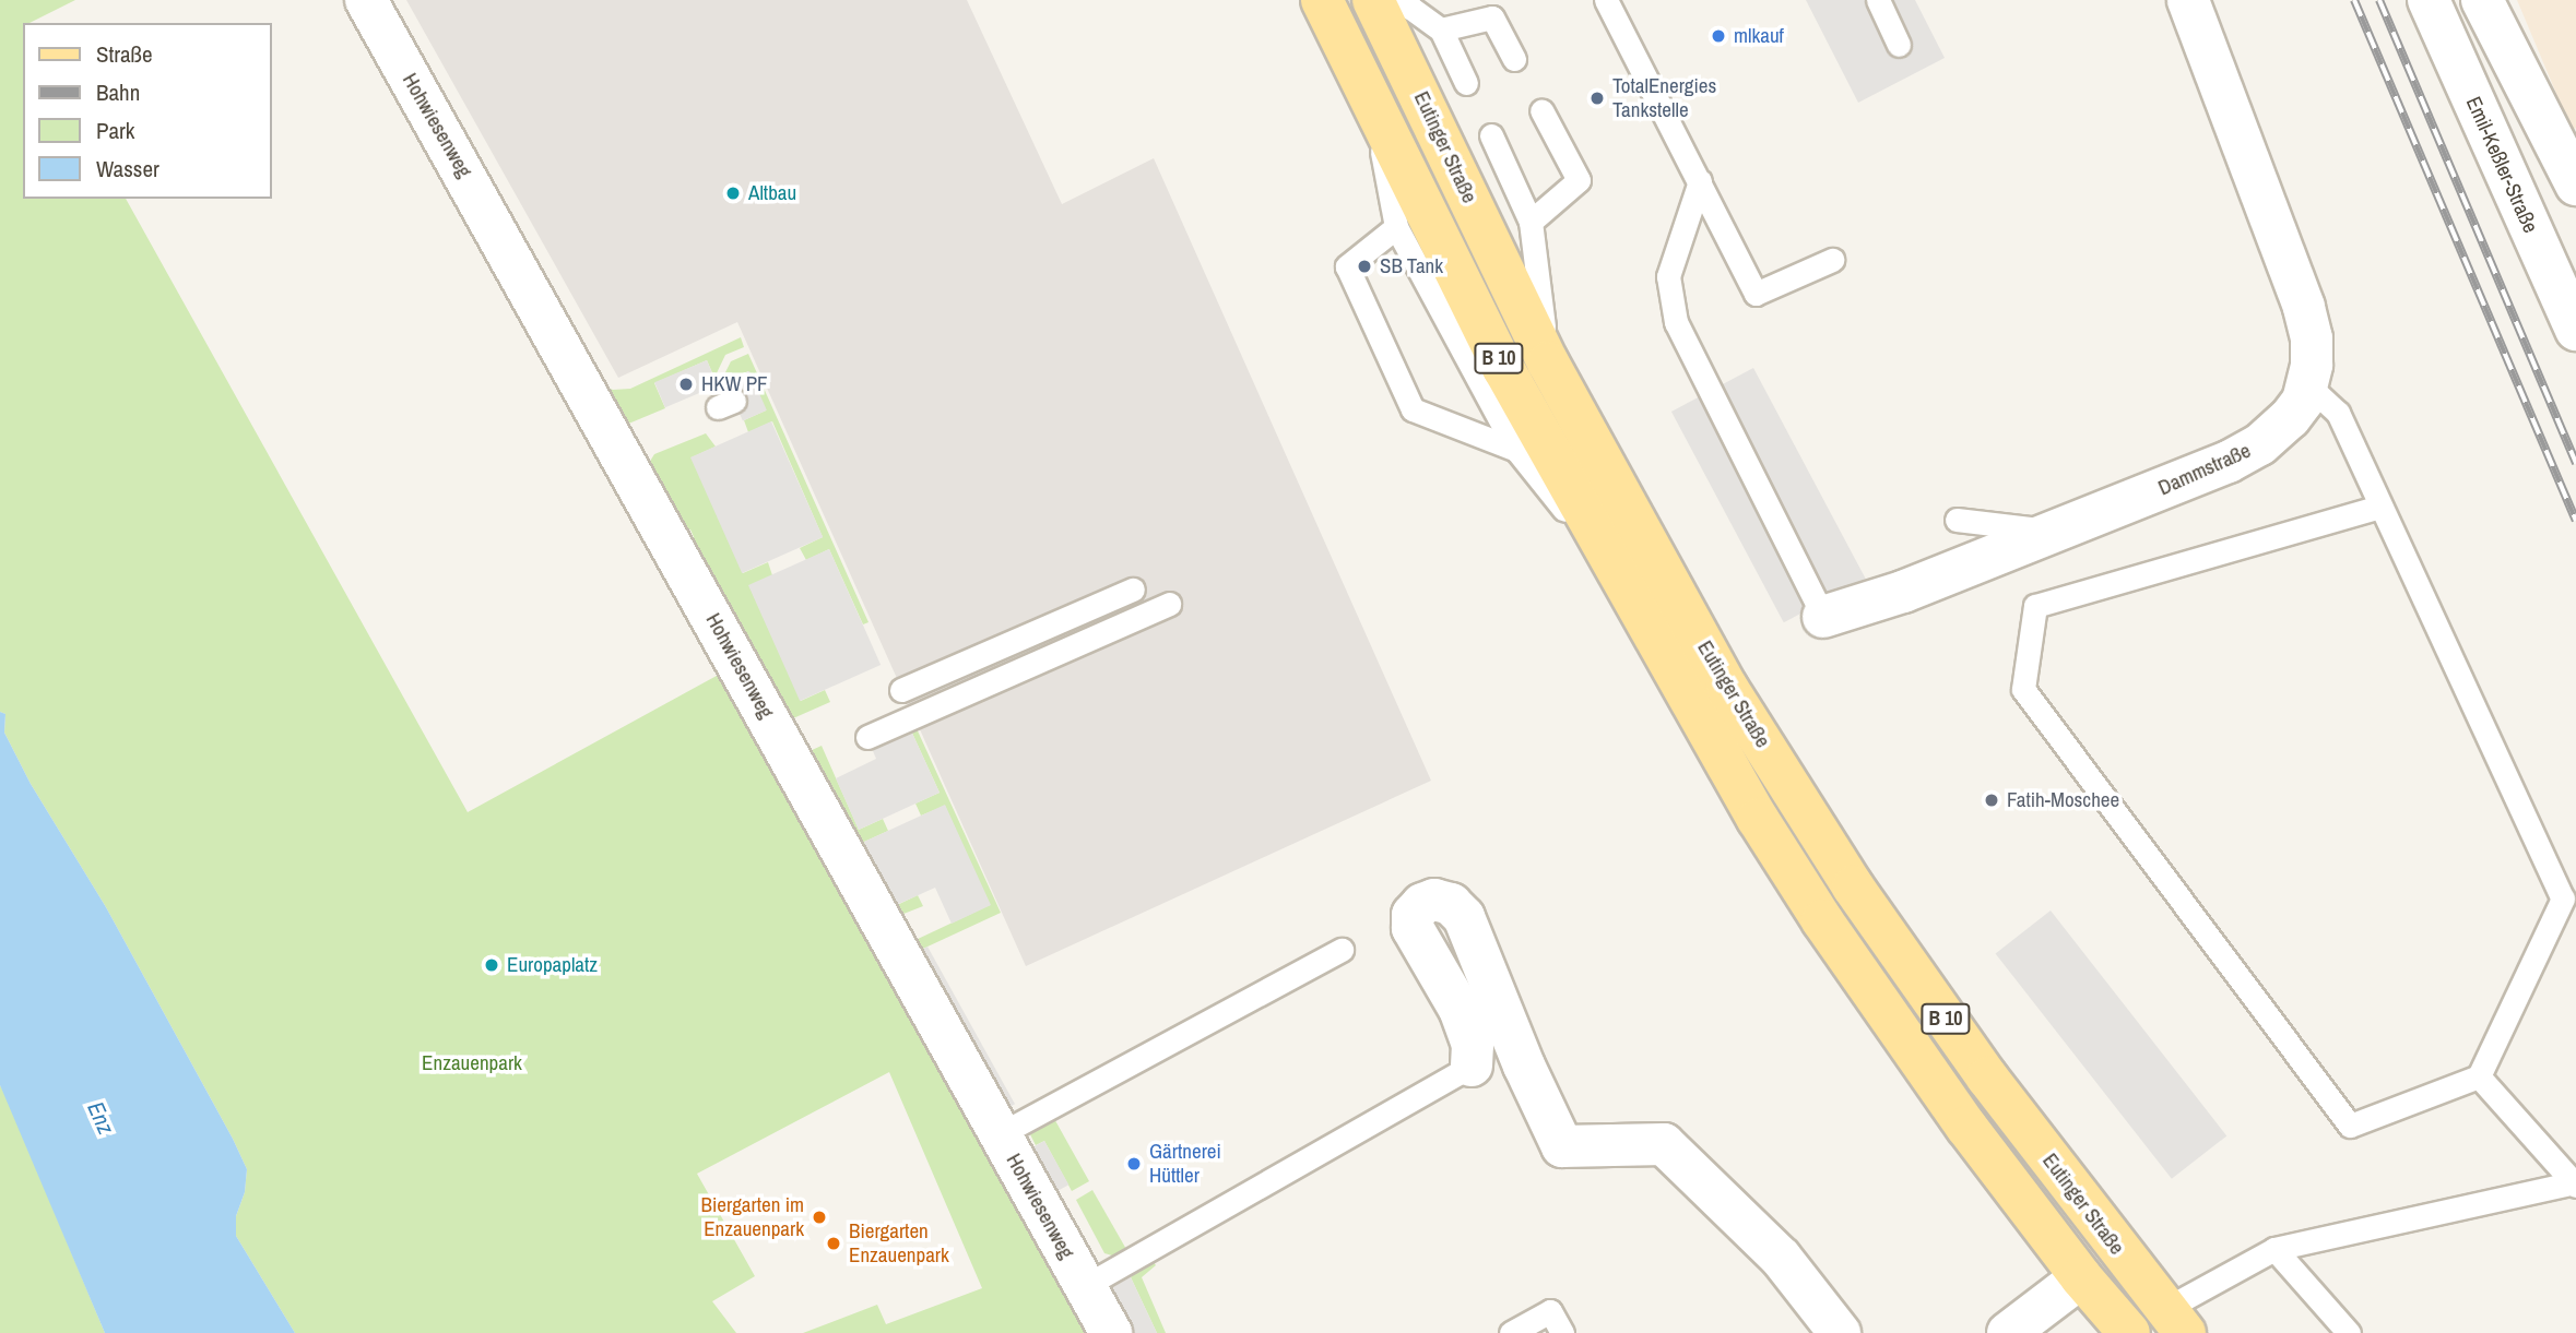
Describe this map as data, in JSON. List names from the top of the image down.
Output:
{
  "streets": {
    "main road": ["Eutinger Straße", "B 10"],
    "street": ["Hohwiesenweg", "Emil-Keßler-Straße", "Dammstraße"]
  },
  "water": ["Enz"],
  "parks": ["Enzauenpark"],
  "places": [
    "mlkauf",
    "TotalEnergies Tankstelle",
    "Altbau",
    "SB Tank",
    "HKW PF",
    "Fatih-Moschee",
    "Europaplatz",
    "Gärtnerei Hüttler",
    "Biergarten im Enzauenpark",
    "Biergarten Enzauenpark"
  ],
  "legend": [
    "Straße",
    "Bahn",
    "Park",
    "Wasser"
  ]
}
